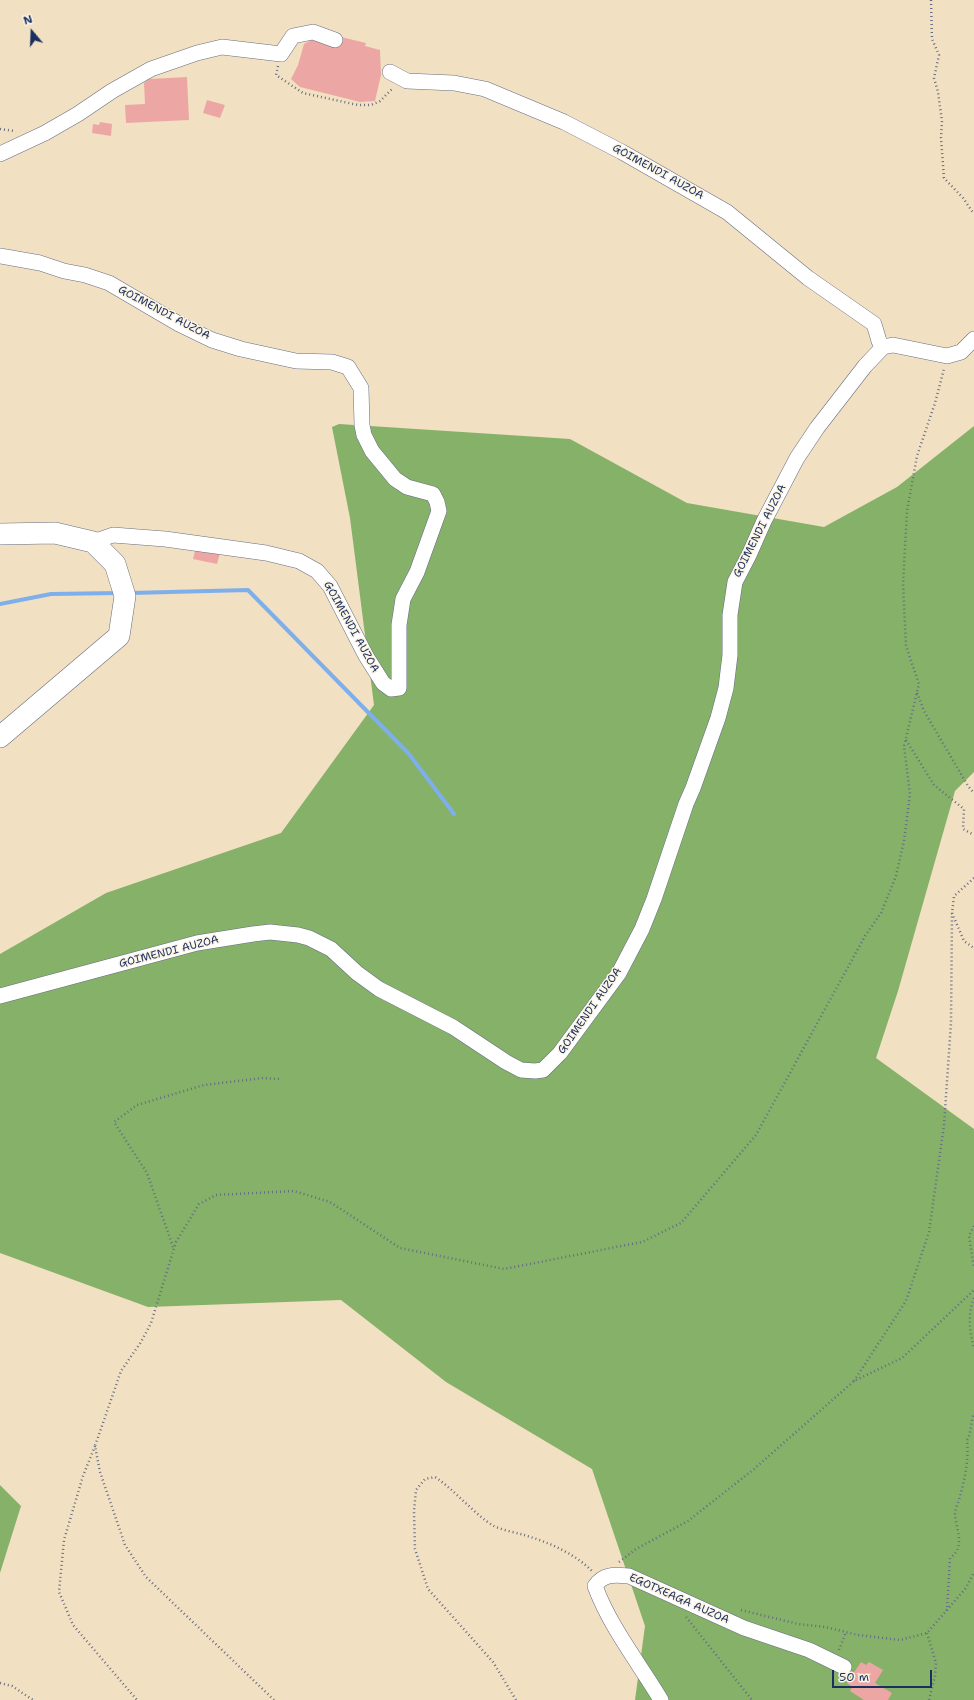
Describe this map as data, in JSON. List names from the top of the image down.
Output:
{
  "streets": {
    "street": ["GOIMENDI AUZOA", "EGOTXEAGA AUZOA"]
  },
  "scale_bar": "50 m",
  "north": "top"
}
